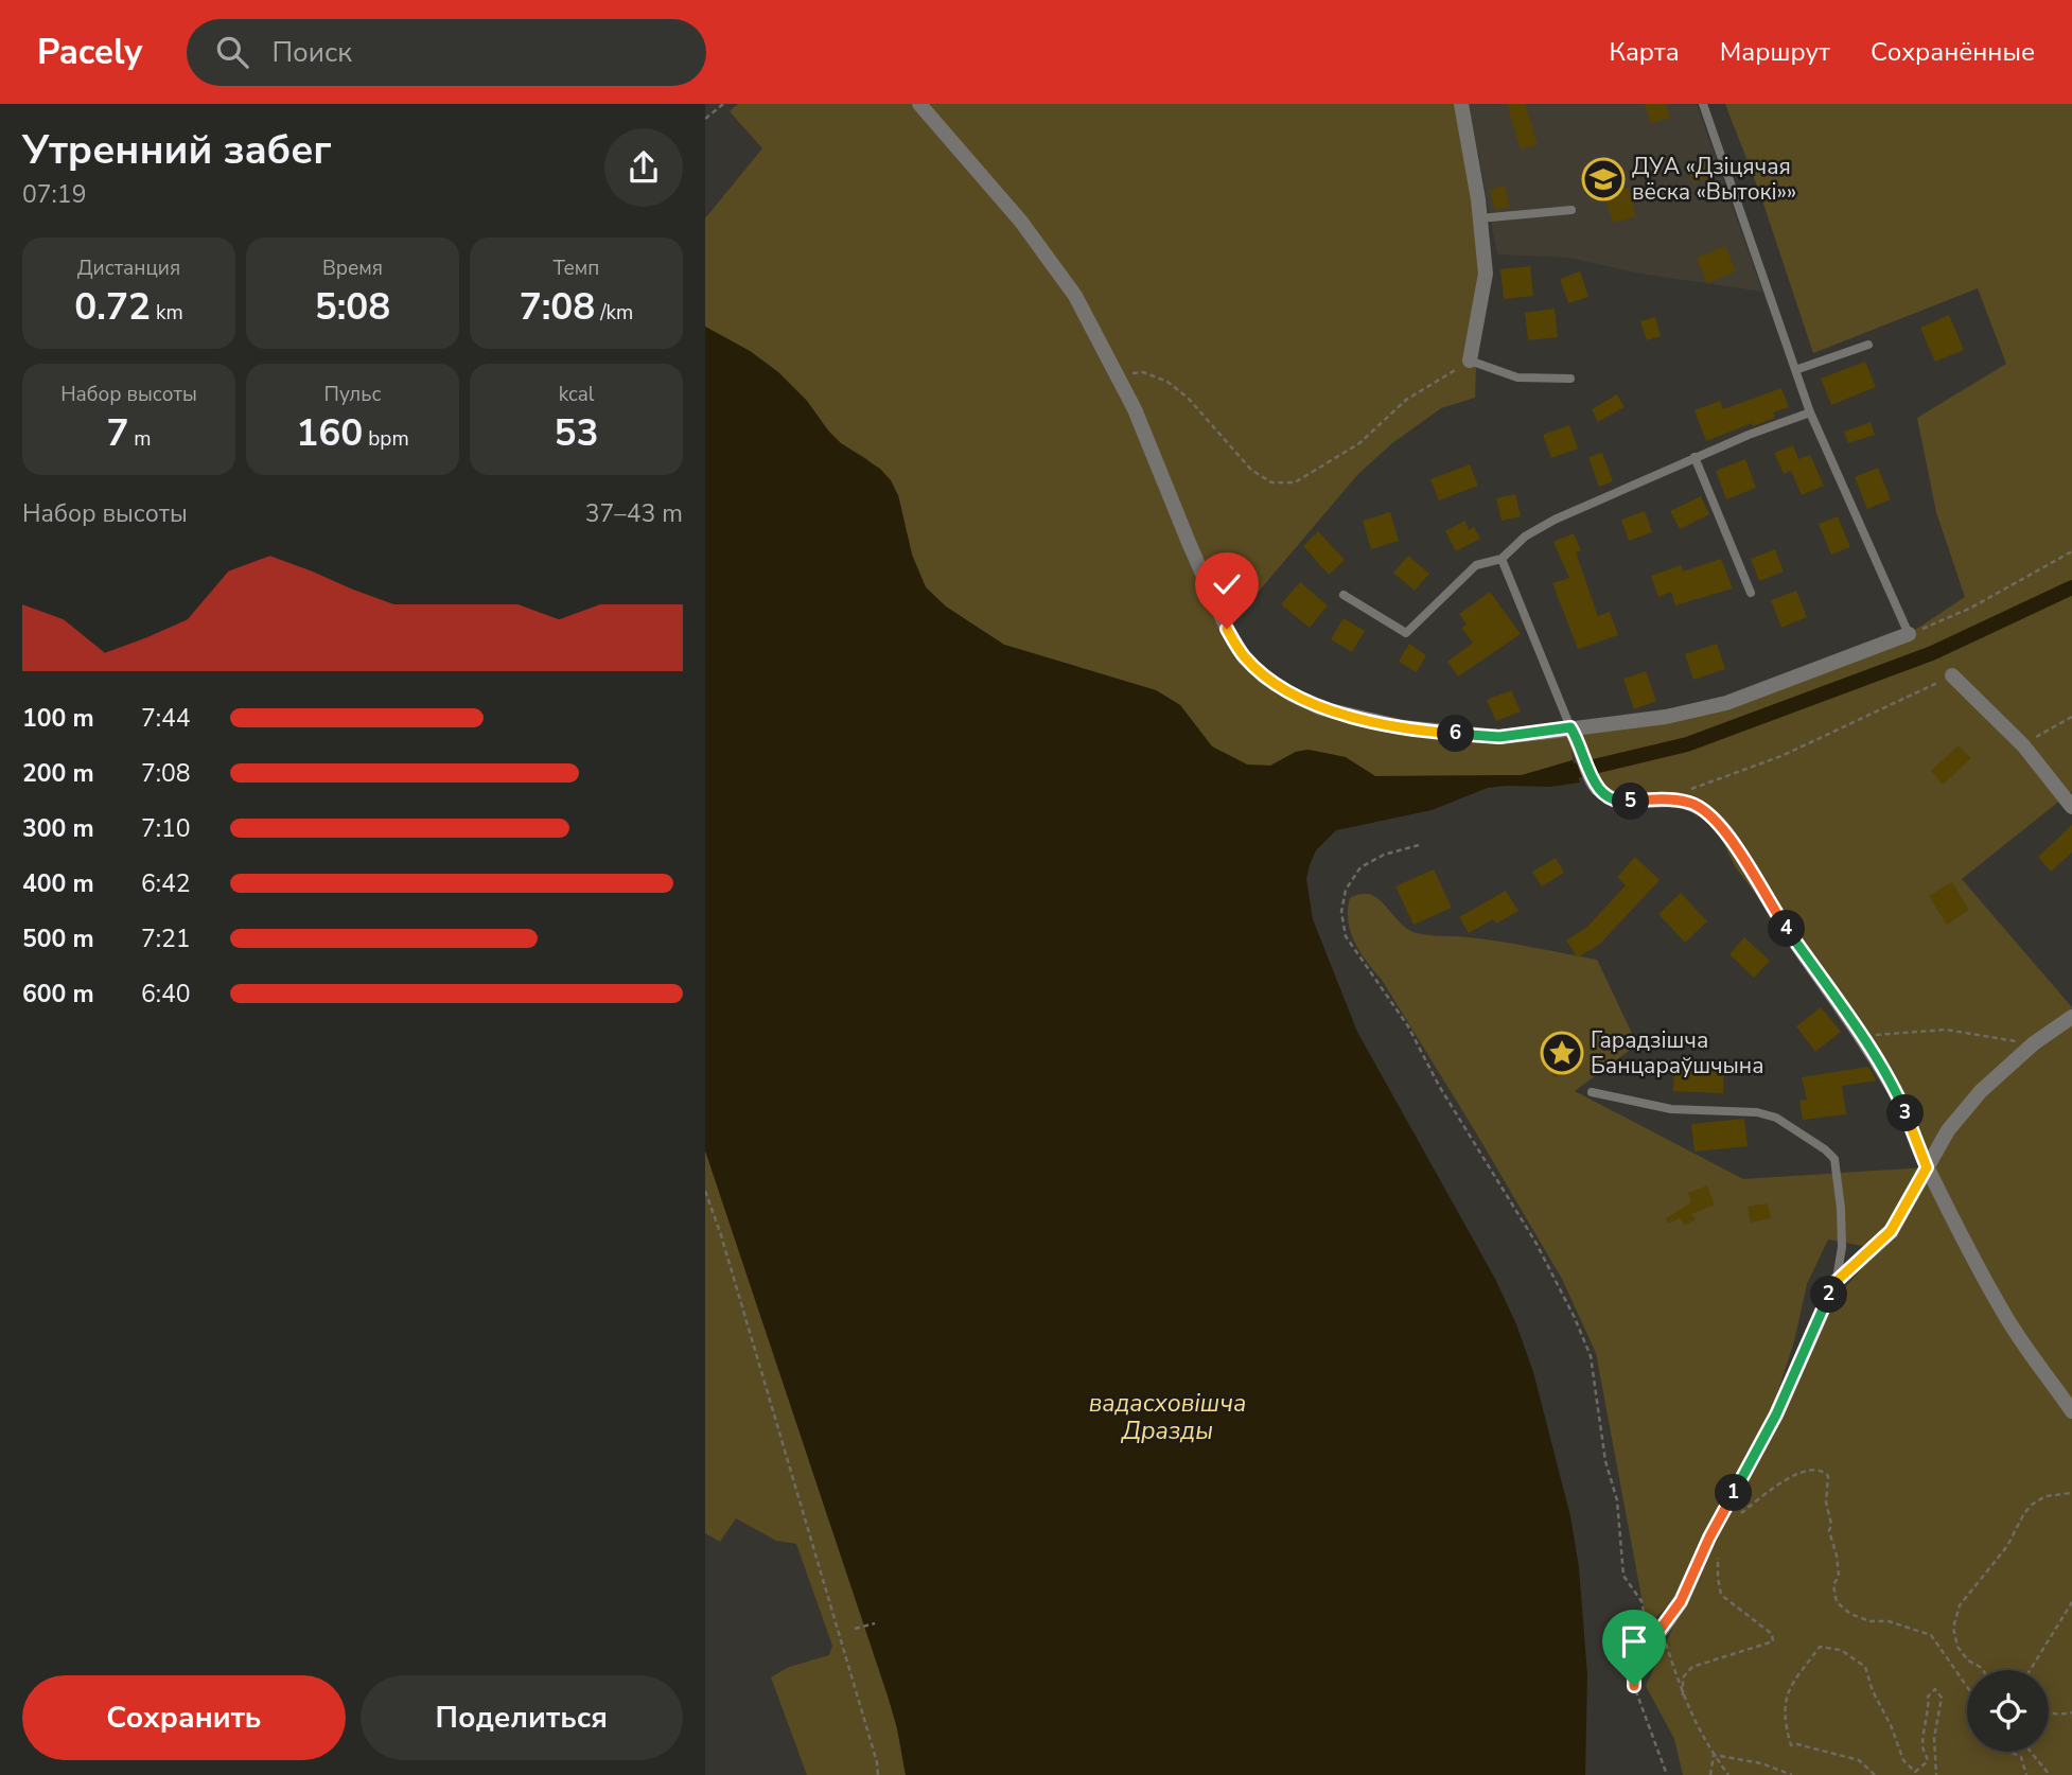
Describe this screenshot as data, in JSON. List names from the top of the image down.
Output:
{
  "water": ["вадасховішча Дразды"],
  "places": {
    "school or university": ["ДУА «Дзіцячая вёска «Вытокі»»"],
    "place": ["Гарадзішча Банцараўшчына"]
  },
  "page": {
    "header": "Pacely",
    "search": "Поиск",
    "nav": ["Карта", "Маршрут", "Сохранённые"],
    "heading": ["Утренний забег", "07:19"],
    "stats": [
      ["Дистанция", "0.72 km"],
      ["Время", "5:08"],
      ["Темп", "7:08 /km"],
      ["Набор высоты", "7 m"],
      ["Пульс", "160 bpm"],
      ["kcal", "53"]
    ],
    "chart": ["Набор высоты", "37–43 m"],
    "list": [
      {
        "name": "100 m",
        "note": "7:44"
      },
      {
        "name": "200 m",
        "note": "7:08"
      },
      {
        "name": "300 m",
        "note": "7:10"
      },
      {
        "name": "400 m",
        "note": "6:42"
      },
      {
        "name": "500 m",
        "note": "7:21"
      },
      {
        "name": "600 m",
        "note": "6:40"
      }
    ],
    "pins": [
      "6",
      "5",
      "4",
      "3",
      "2",
      "1"
    ],
    "buttons": ["Сохранить", "Поделиться"]
  }
}
